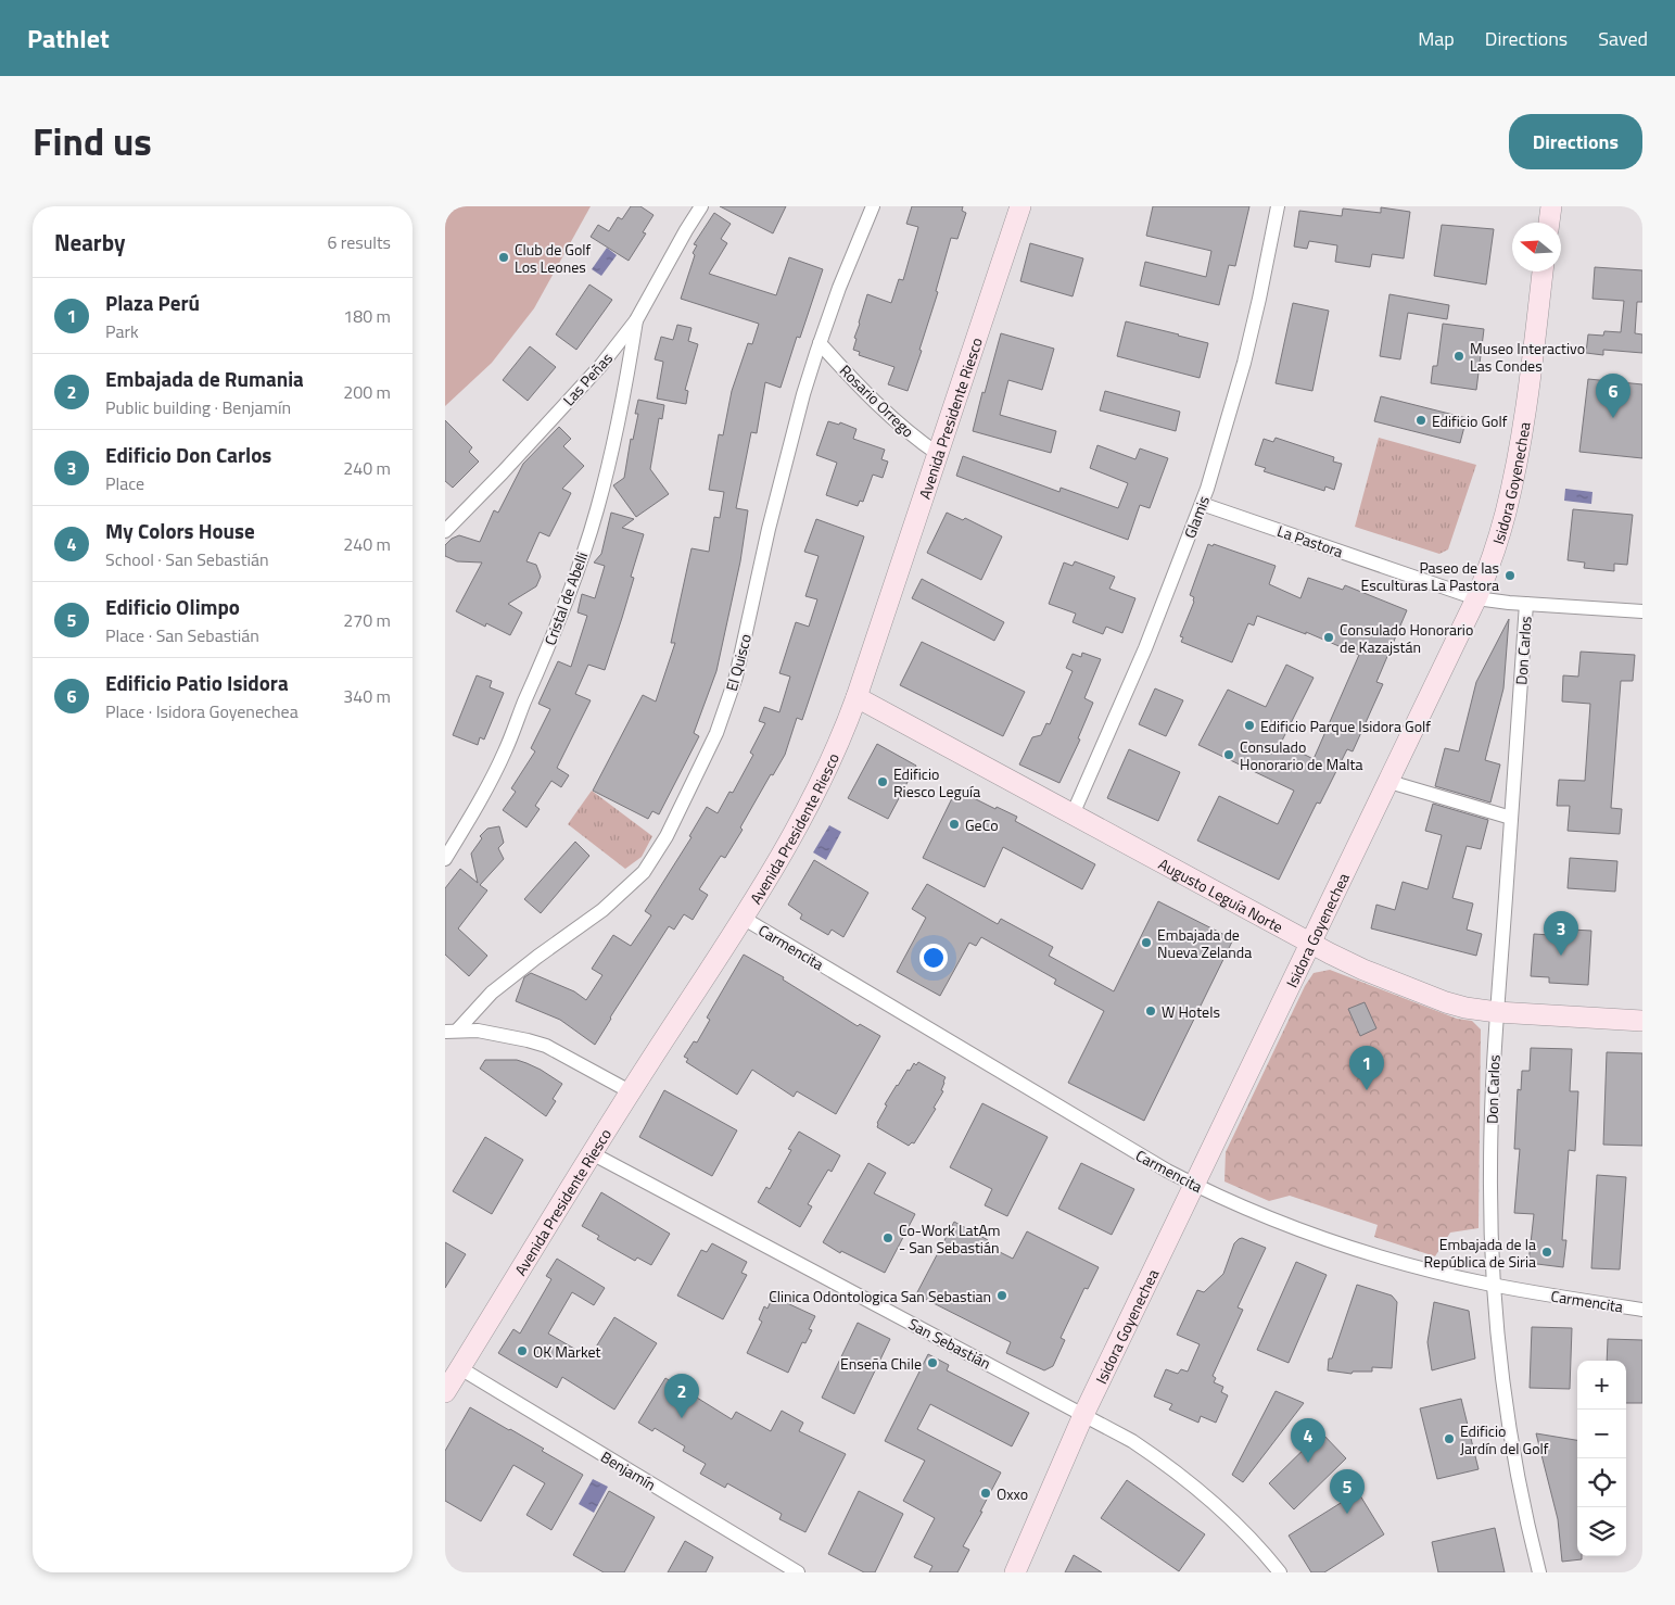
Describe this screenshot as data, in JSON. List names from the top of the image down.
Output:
{
  "streets": {
    "street": [
      "Las Peñas",
      "Rosario Orrego",
      "Avenida Presidente Riesco",
      "Isidora Goyenechea",
      "Glamis",
      "La Pastora",
      "Cristal de Abelli",
      "Don Carlos",
      "El Quisco",
      "Augusto Leguía Norte",
      "Carmencita",
      "San Sebastián",
      "Benjamín"
    ]
  },
  "crossings": [
    ["Las Peñas", "Cristal de Abelli"],
    ["Rosario Orrego", "Avenida Presidente Riesco"],
    ["Rosario Orrego", "El Quisco"],
    ["Avenida Presidente Riesco", "Augusto Leguía Norte"],
    ["Avenida Presidente Riesco", "Carmencita"],
    ["Avenida Presidente Riesco", "San Sebastián"],
    ["Avenida Presidente Riesco", "Benjamín"],
    ["Isidora Goyenechea", "La Pastora"],
    ["Isidora Goyenechea", "Augusto Leguía Norte"],
    ["Isidora Goyenechea", "Carmencita"],
    ["Isidora Goyenechea", "San Sebastián"],
    ["Glamis", "La Pastora"],
    ["Glamis", "Augusto Leguía Norte"],
    ["La Pastora", "Don Carlos"],
    ["Don Carlos", "Augusto Leguía Norte"],
    ["Don Carlos", "Carmencita"]
  ],
  "places": [
    "Club de Golf Los Leones",
    "Museo Interactivo Las Condes",
    "Edificio Golf",
    "Paseo de las Esculturas La Pastora",
    "Consulado Honorario de Kazajstán",
    "Edificio Parque Isidora Golf",
    "Consulado Honorario de Malta",
    "Edificio Riesco Leguía",
    "GeCo",
    "Embajada de Nueva Zelanda",
    "W Hotels",
    "Co-Work LatAm - San Sebastián",
    "Embajada de la República de Siria",
    "Clinica Odontologica San Sebastian",
    "OK Market",
    "Enseña Chile",
    "Edificio Jardín del Golf",
    "Oxxo"
  ],
  "north": "left",
  "page": {
    "header": "Pathlet",
    "nav": ["Map", "Directions", "Saved"],
    "title": "Find us",
    "buttons": "Directions",
    "heading": ["Nearby", "6 results"],
    "list": [
      {
        "mark": "1",
        "name": "Plaza Perú",
        "note": "Park",
        "value": "180 m"
      },
      {
        "mark": "2",
        "name": "Embajada de Rumania",
        "note": "Public building · Benjamín",
        "value": "200 m"
      },
      {
        "mark": "3",
        "name": "Edificio Don Carlos",
        "note": "Place",
        "value": "240 m"
      },
      {
        "mark": "4",
        "name": "My Colors House",
        "note": "School · San Sebastián",
        "value": "240 m"
      },
      {
        "mark": "5",
        "name": "Edificio Olimpo",
        "note": "Place · San Sebastián",
        "value": "270 m"
      },
      {
        "mark": "6",
        "name": "Edificio Patio Isidora",
        "note": "Place · Isidora Goyenechea",
        "value": "340 m"
      }
    ],
    "pins": [
      "6",
      "3",
      "1",
      "2",
      "4",
      "5"
    ],
    "map_buttons": ["+", "−"]
  }
}
